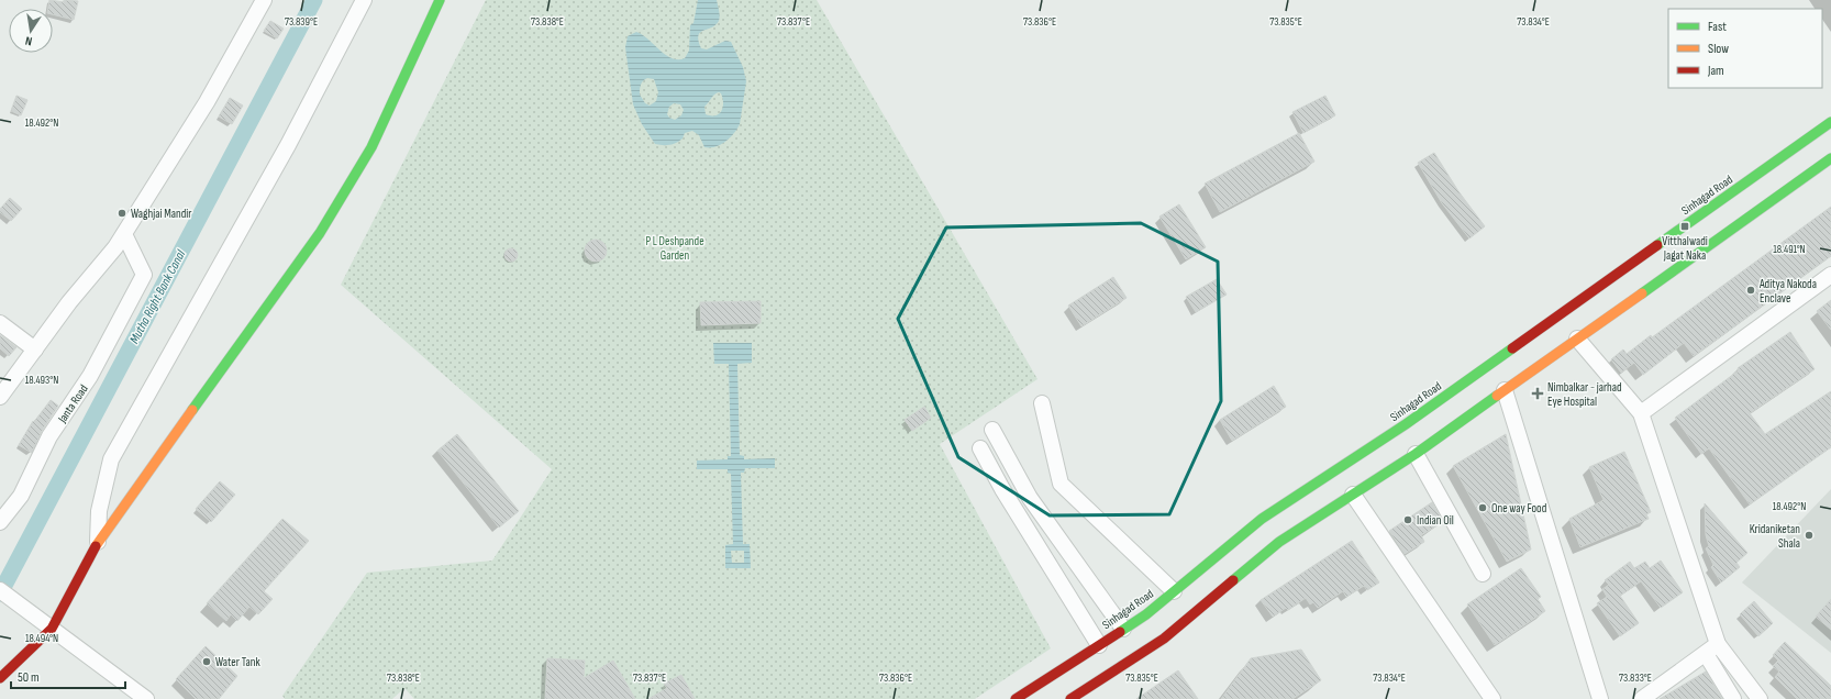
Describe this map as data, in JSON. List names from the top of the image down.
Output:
{
  "streets": {
    "main road": ["Sinhagad Road"],
    "street": ["Janta Road"]
  },
  "water": ["Mutha Right Bank Canal"],
  "parks": ["P L Deshpande Garden"],
  "places": {
    "other": [
      "Waghjai Mandir",
      "Aditya Nakoda Enclave",
      "One way Food",
      "Indian Oil",
      "Kridaniketan Shala",
      "Water Tank"
    ],
    "transit": ["Vitthalwadi Jagat Naka"],
    "health": ["Nimbalkar - jarhad Eye Hospital"]
  },
  "legend": ["Fast", "Slow", "Jam"],
  "scale_bar": "50 m",
  "north": "bottom",
  "coordinates": [
    "73.839°E",
    "73.838°E",
    "73.837°E",
    "73.836°E",
    "73.835°E",
    "73.834°E",
    "18.492°N",
    "18.491°N",
    "18.493°N",
    "18.494°N",
    "73.833°E"
  ]
}
